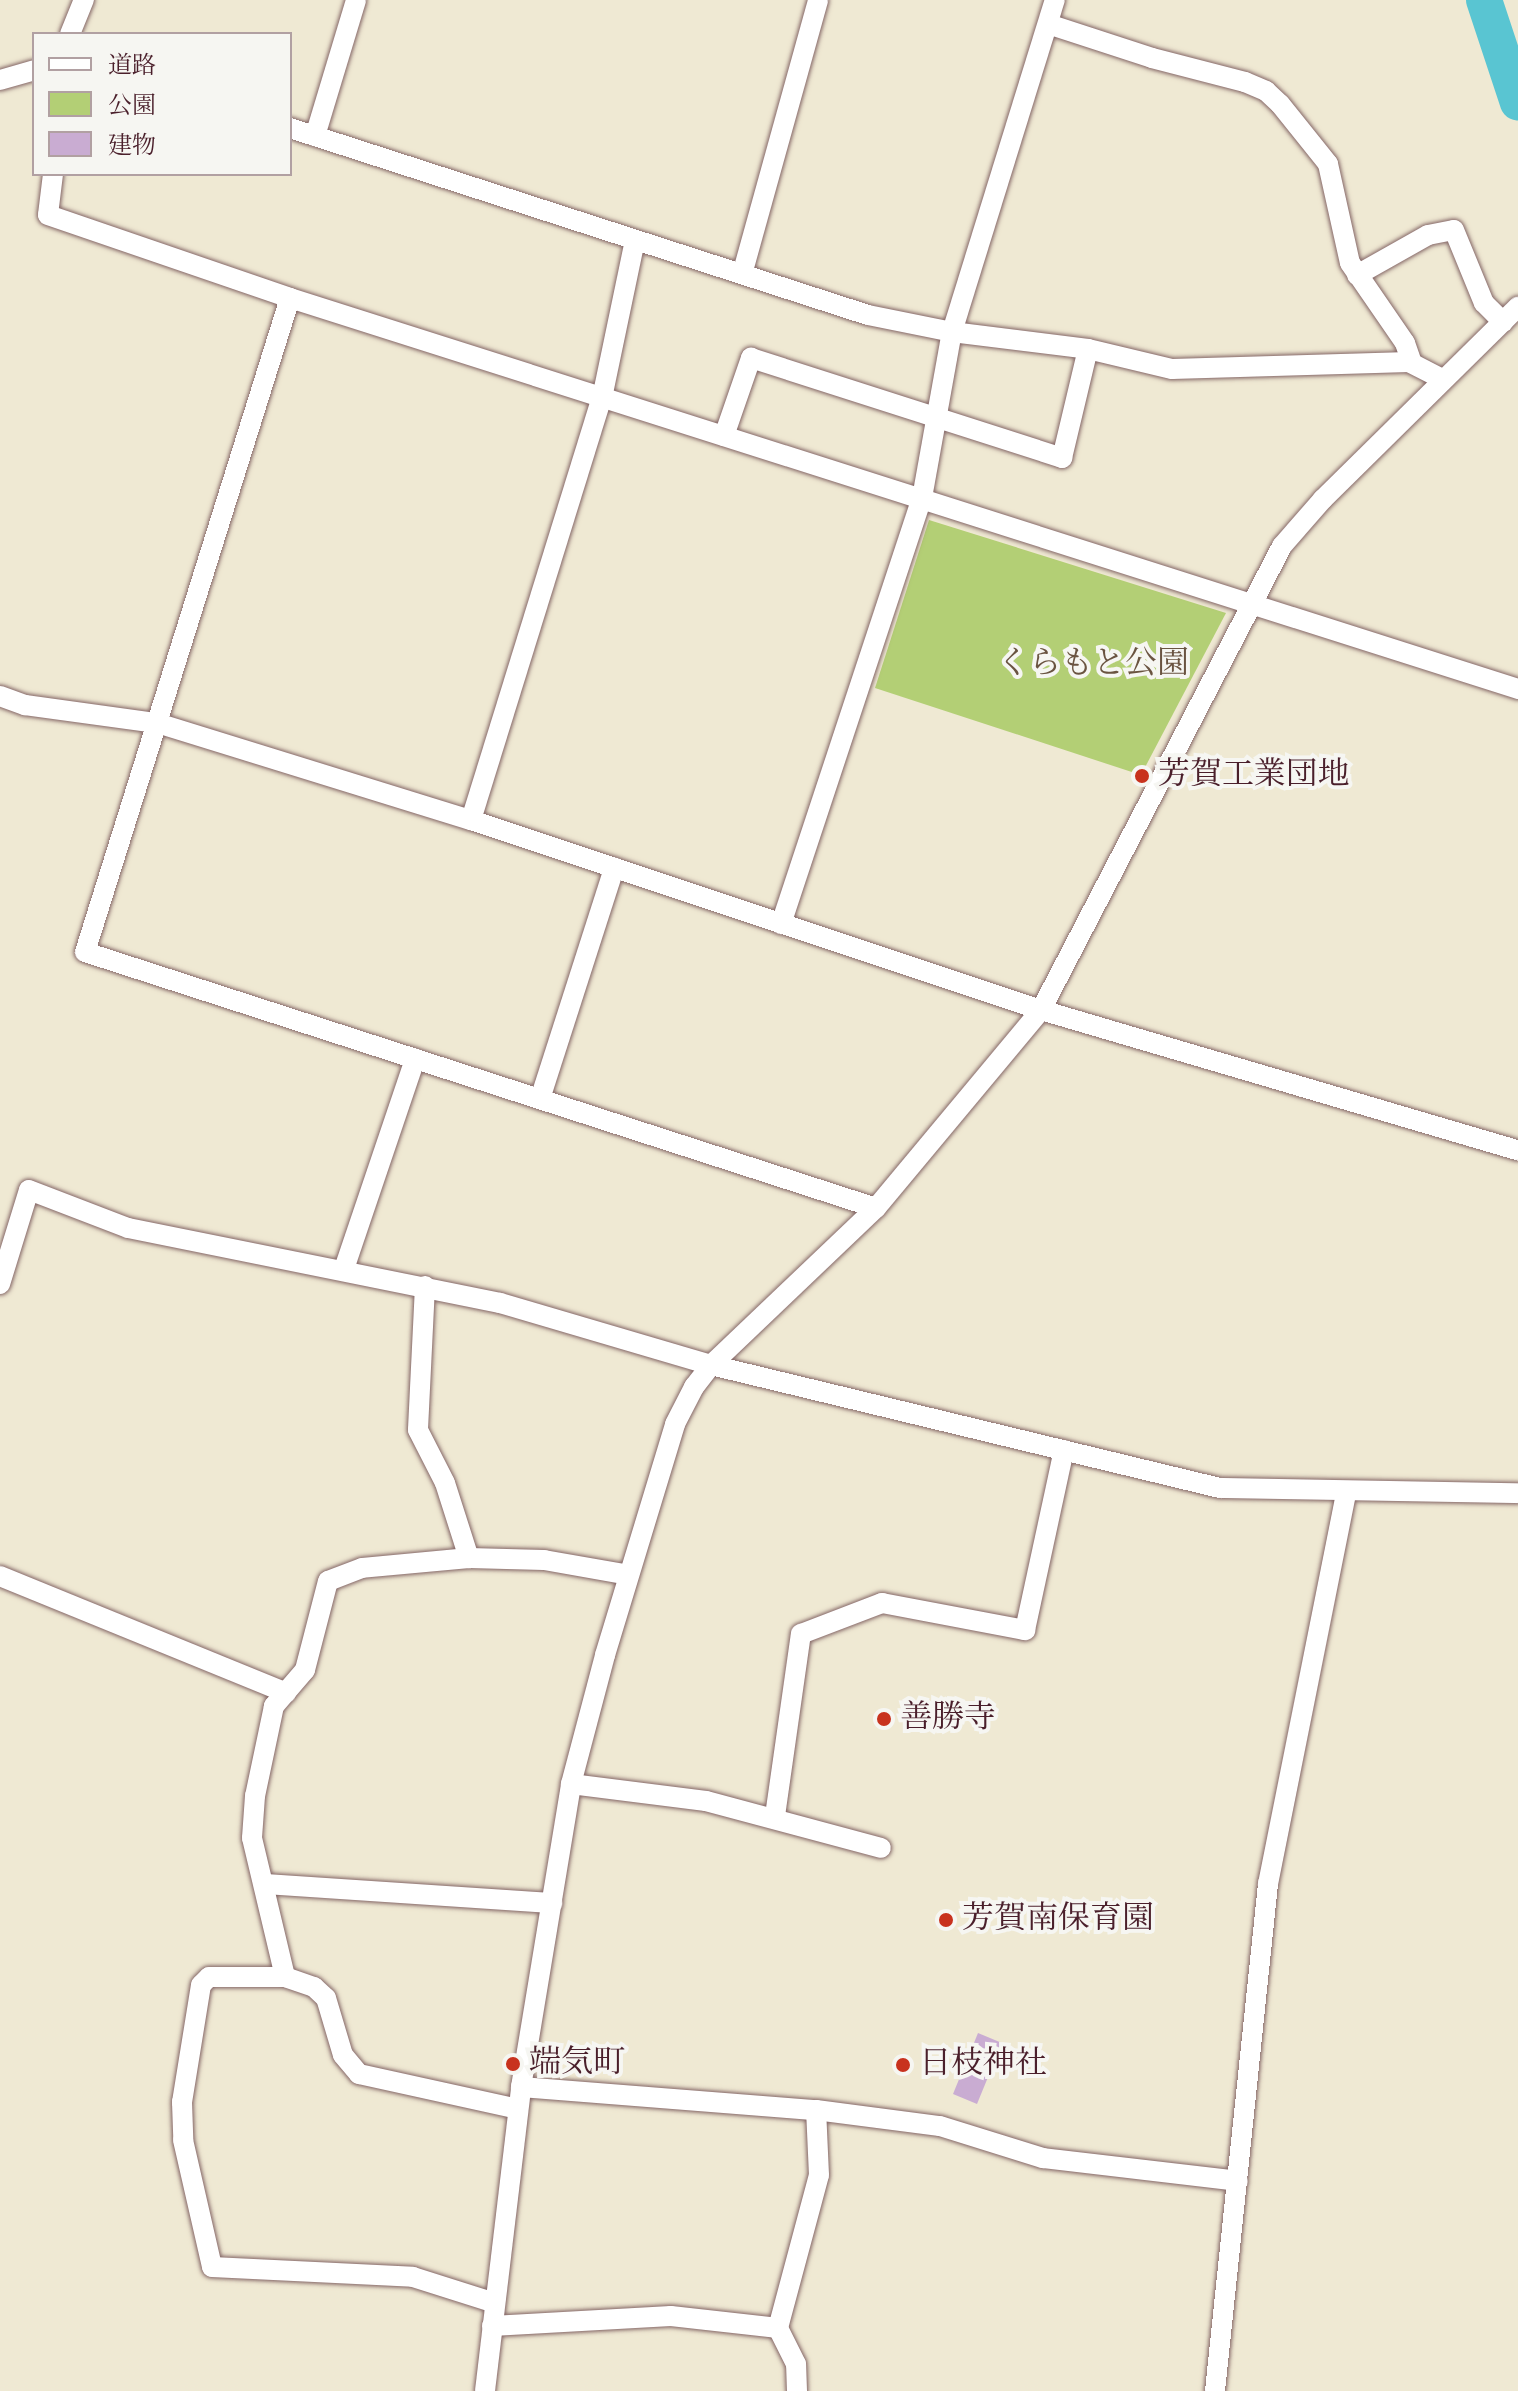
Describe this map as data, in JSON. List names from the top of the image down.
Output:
{
  "parks": ["くらもと公園"],
  "places": [
    "芳賀工業団地",
    "善勝寺",
    "芳賀南保育園",
    "端気町",
    "日枝神社"
  ],
  "legend": ["道路", "公園", "建物"]
}
